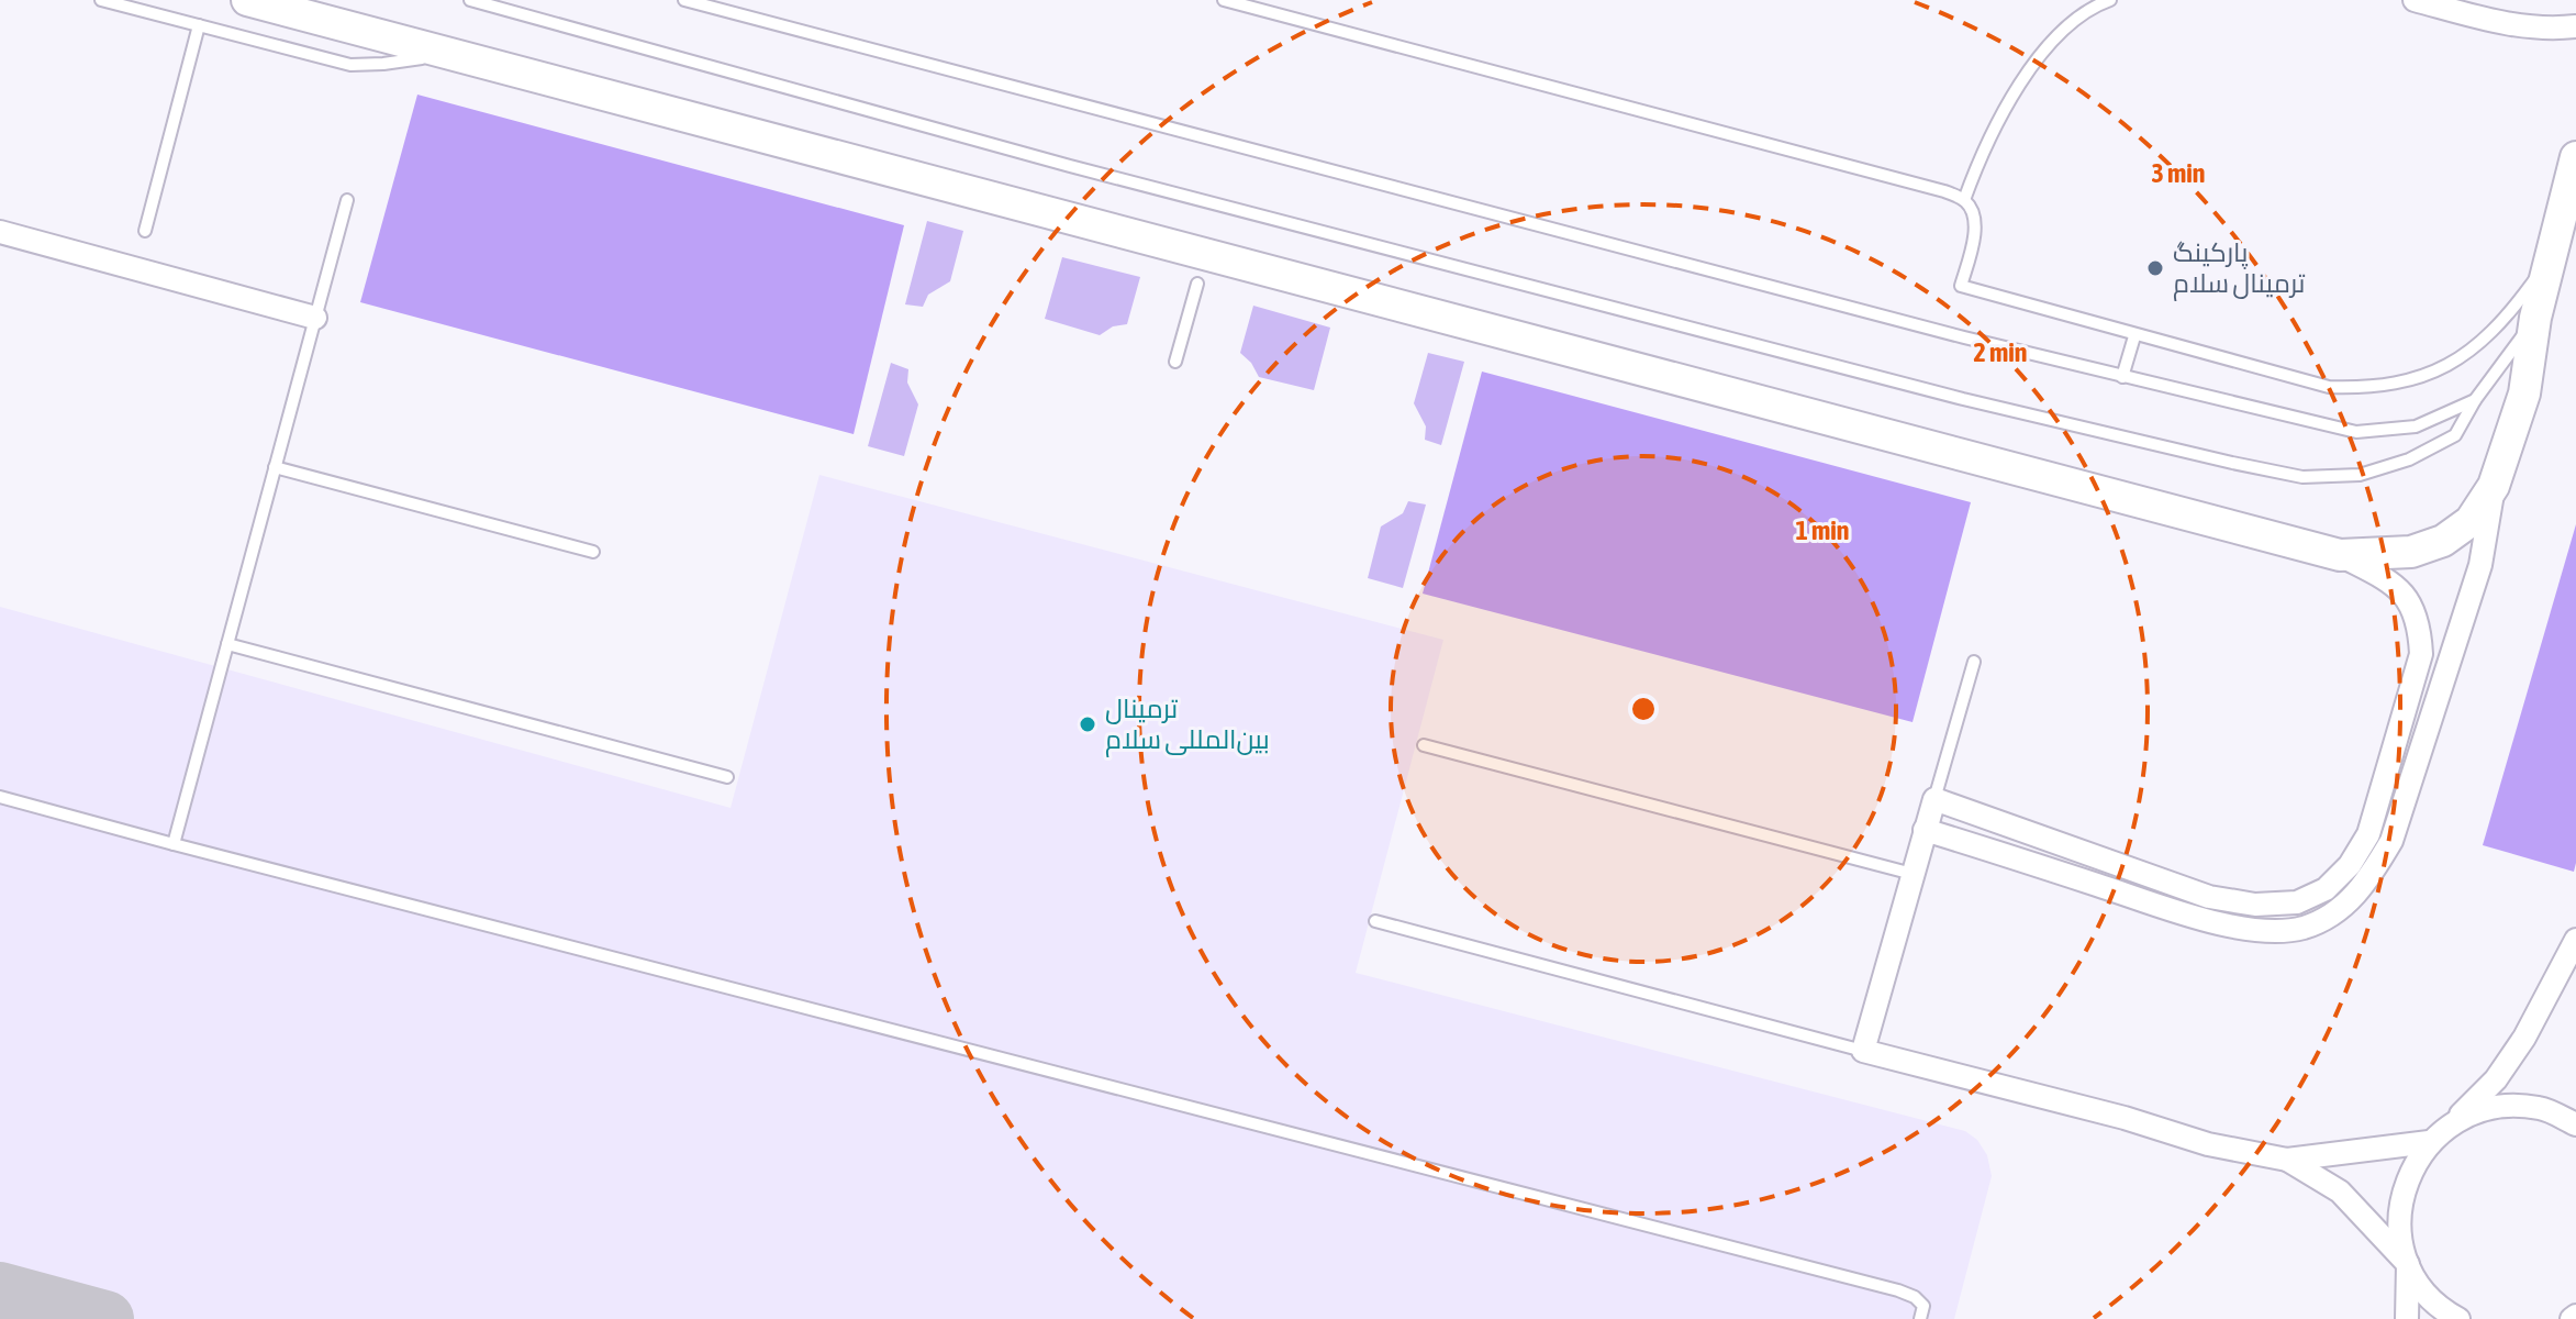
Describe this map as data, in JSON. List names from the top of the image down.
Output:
{
  "places": ["پارکینگ ترمینال سلام", "ترمینال بین‌المللی سلام"],
  "rings": ["3 min", "2 min", "1 min"]
}
